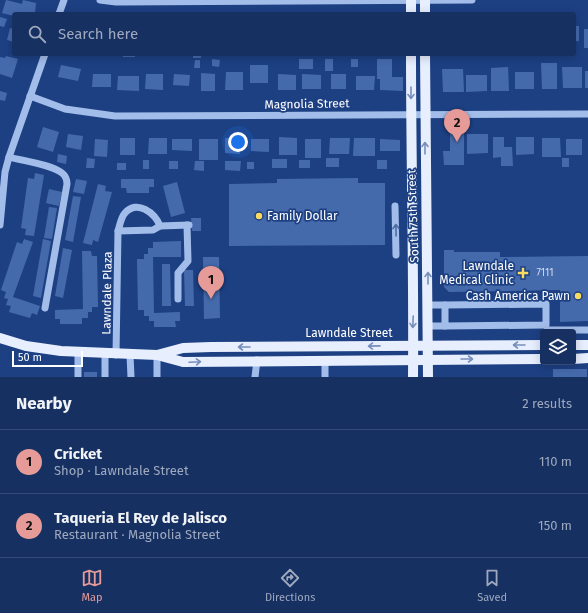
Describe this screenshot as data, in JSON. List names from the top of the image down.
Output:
{
  "streets": {
    "main road": ["South 75th Street", "Lawndale Street"],
    "street": ["Magnolia Street", "Lawndale Plaza"]
  },
  "crossings": [
    ["Magnolia Street", "South 75th Street"],
    ["South 75th Street", "Lawndale Street"],
    ["Lawndale Plaza", "Lawndale Street"]
  ],
  "places": {
    "other": ["Family Dollar", "Cash America Pawn"],
    "health": ["Lawndale Medical Clinic"]
  },
  "house_numbers": ["7111"],
  "scale_bar": "50 m",
  "page": {
    "search": "Search here",
    "pins": ["2", "1"],
    "scale": "50 m",
    "heading": ["Nearby", "2 results"],
    "list": [
      {
        "mark": "1",
        "name": "Cricket",
        "note": "Shop · Lawndale Street",
        "value": "110 m"
      },
      {
        "mark": "2",
        "name": "Taqueria El Rey de Jalisco",
        "note": "Restaurant · Magnolia Street",
        "value": "150 m"
      }
    ],
    "nav": ["Map", "Directions", "Saved"]
  }
}
